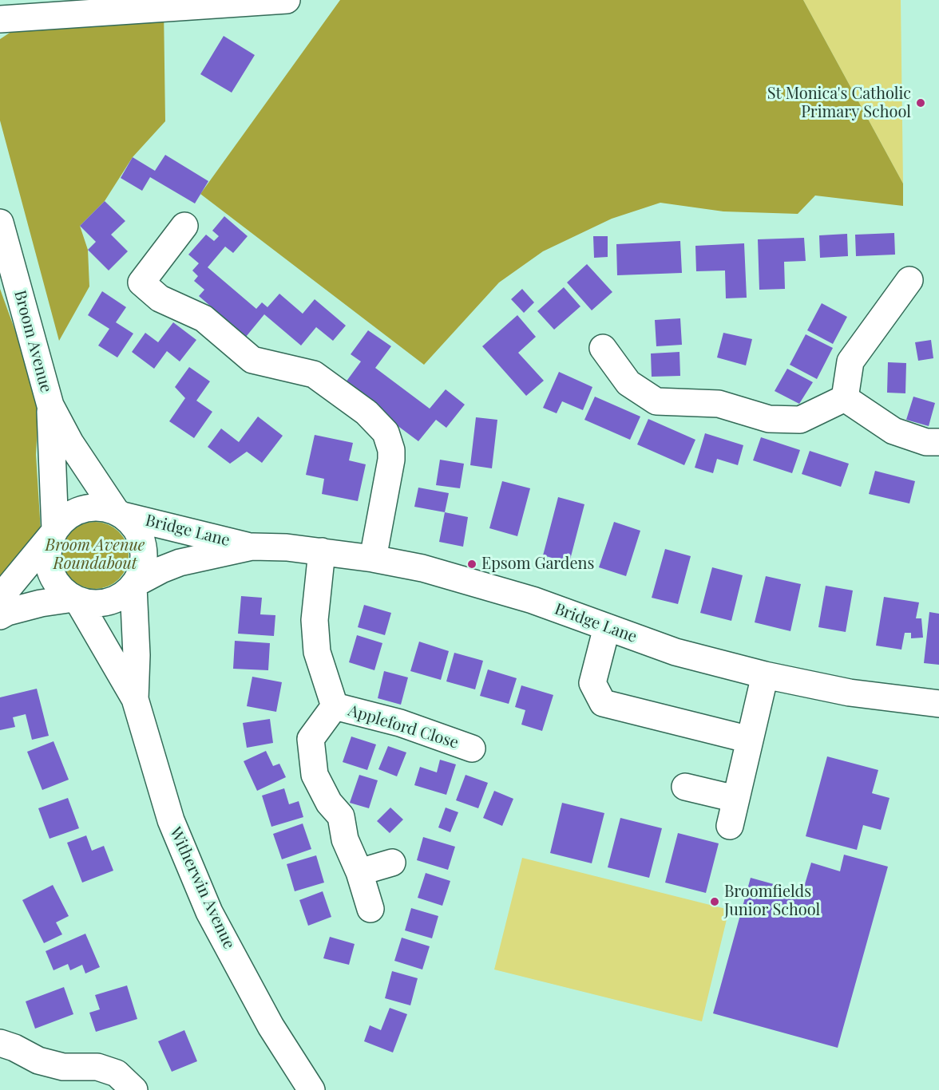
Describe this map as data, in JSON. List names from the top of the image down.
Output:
{
  "streets": {
    "street": [
      "Broom Avenue",
      "Bridge Lane",
      "Appleford Close",
      "Witherwin Avenue"
    ]
  },
  "crossings": [
    ["Broom Avenue", "Bridge Lane"],
    ["Broom Avenue", "Witherwin Avenue"],
    ["Bridge Lane", "Appleford Close"],
    ["Bridge Lane", "Witherwin Avenue"]
  ],
  "parks": ["Broom Avenue Roundabout"],
  "places": ["St Monica's Catholic Primary School", "Epsom Gardens", "Broomfields Junior School"]
}
